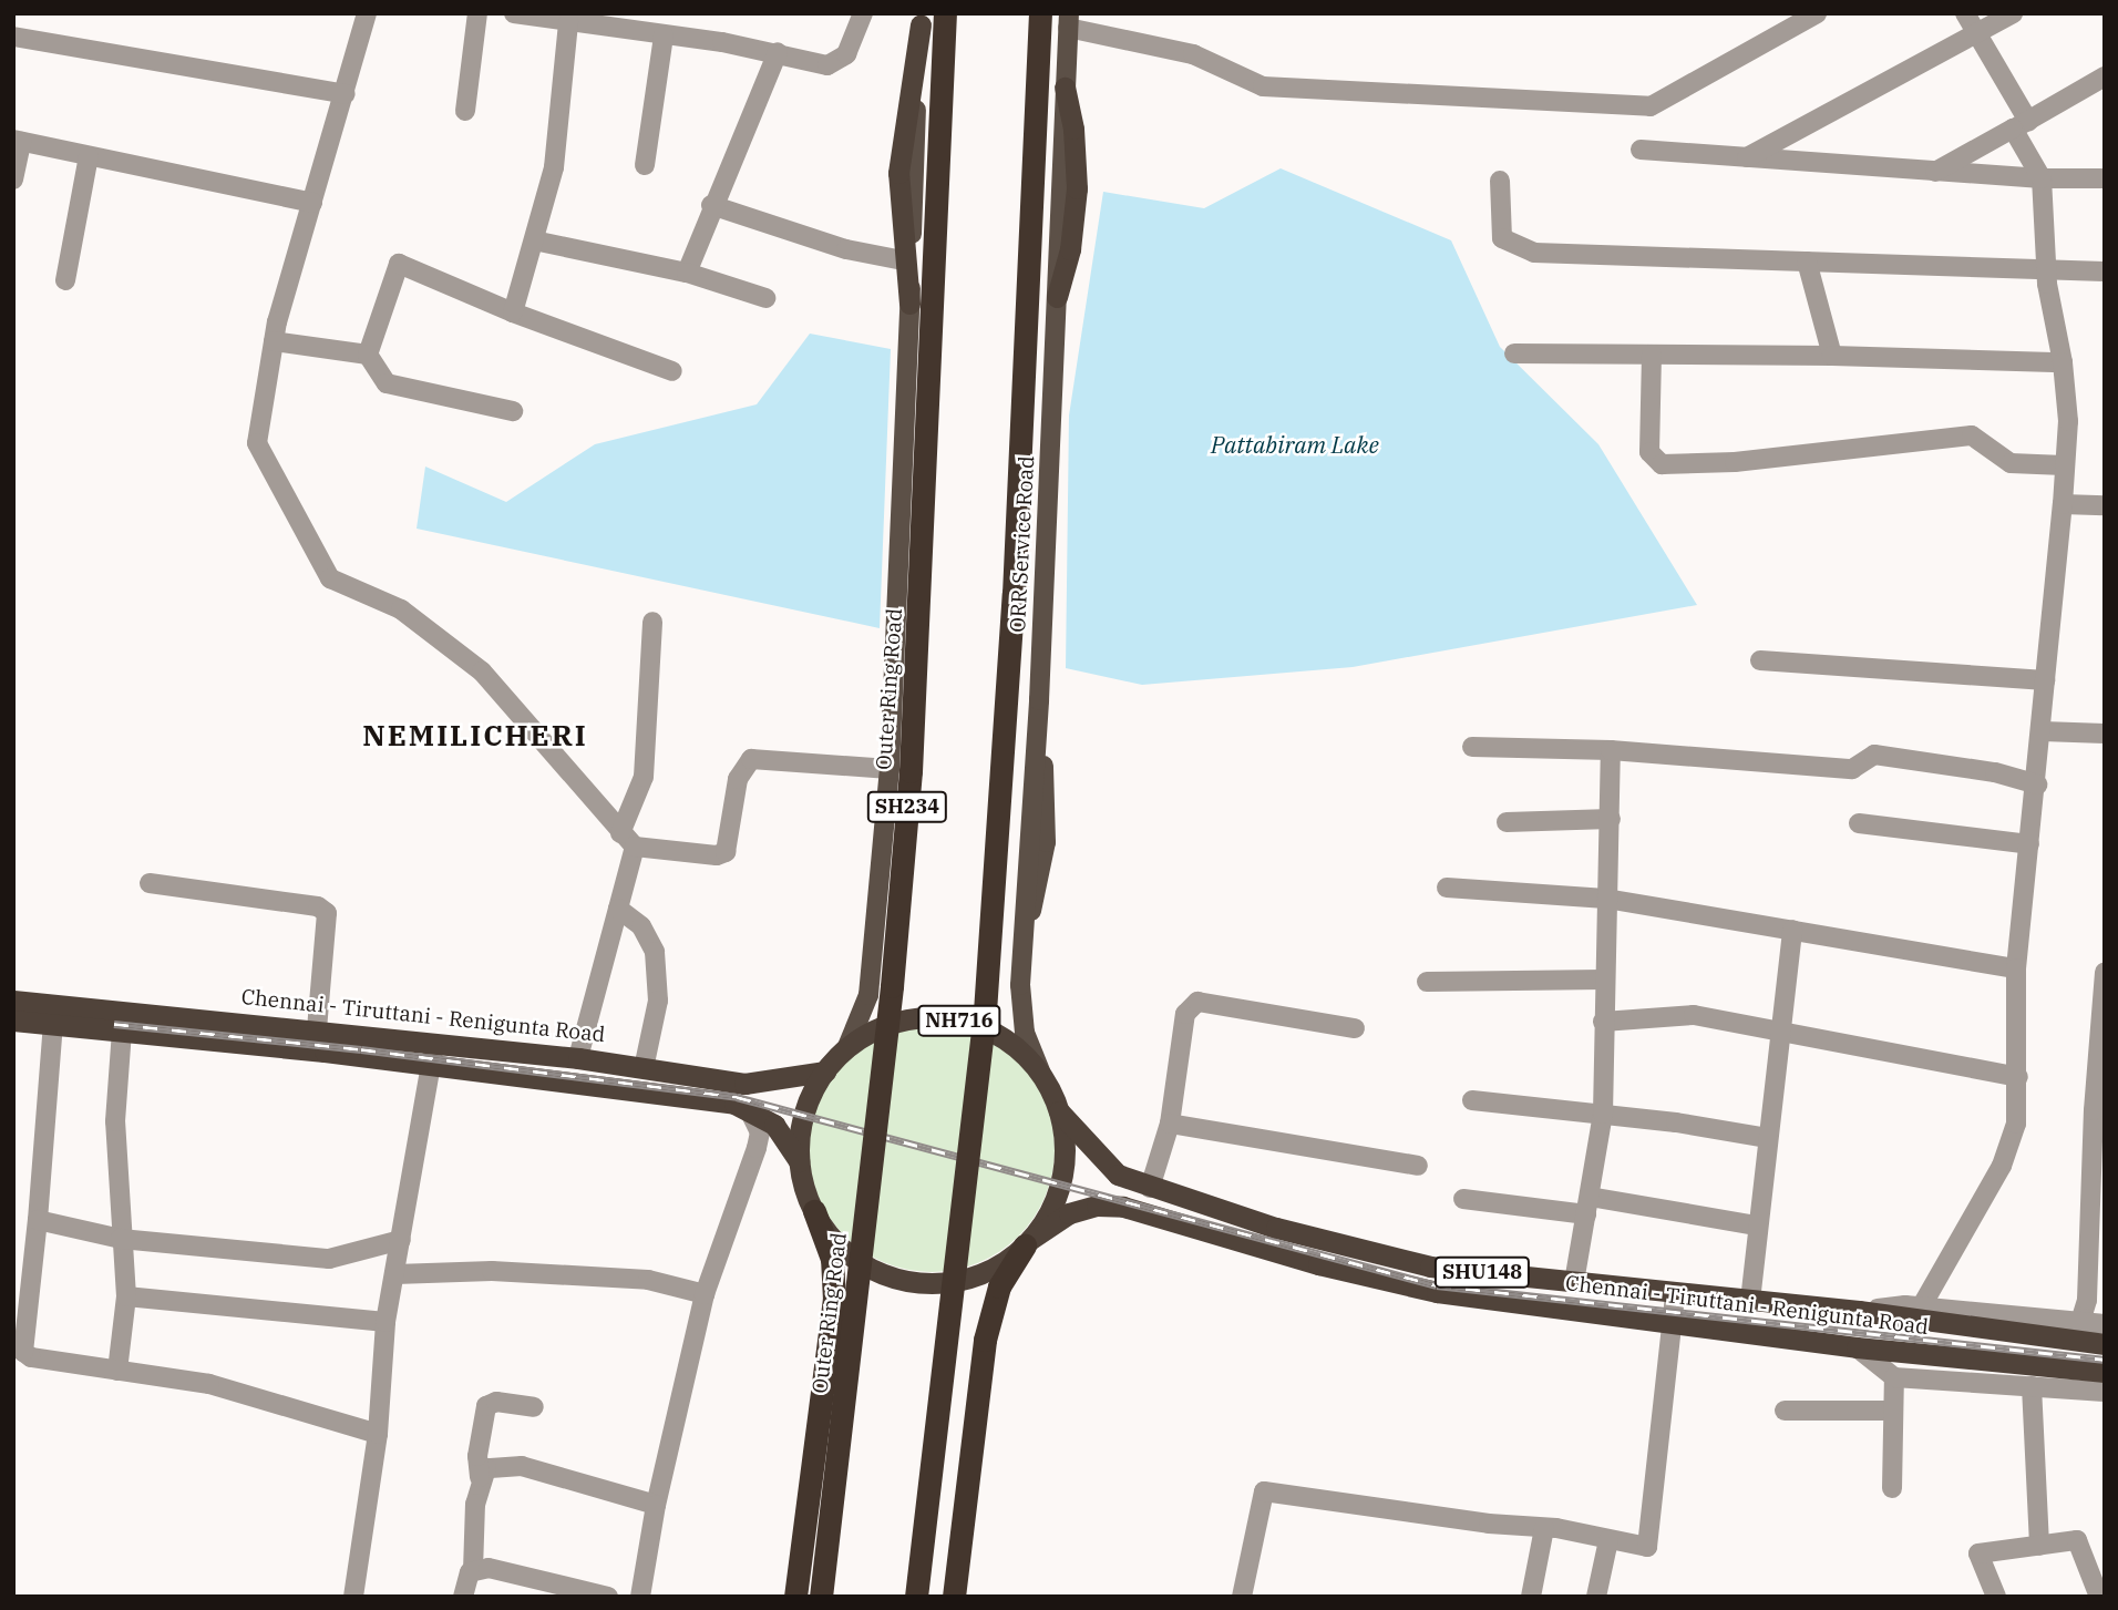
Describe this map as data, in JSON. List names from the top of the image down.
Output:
{
  "streets": {
    "highway": [
      "Outer Ring Road",
      "SH234",
      "Chennai - Tiruttani - Renigunta Road",
      "NH716",
      "SHU148"
    ],
    "main road": ["ORR Service Road"]
  },
  "crossings": [
    ["ORR Service Road", "Chennai - Tiruttani - Renigunta Road"]
  ],
  "districts": ["NEMILICHERI"],
  "water": ["Pattabiram Lake"]
}
